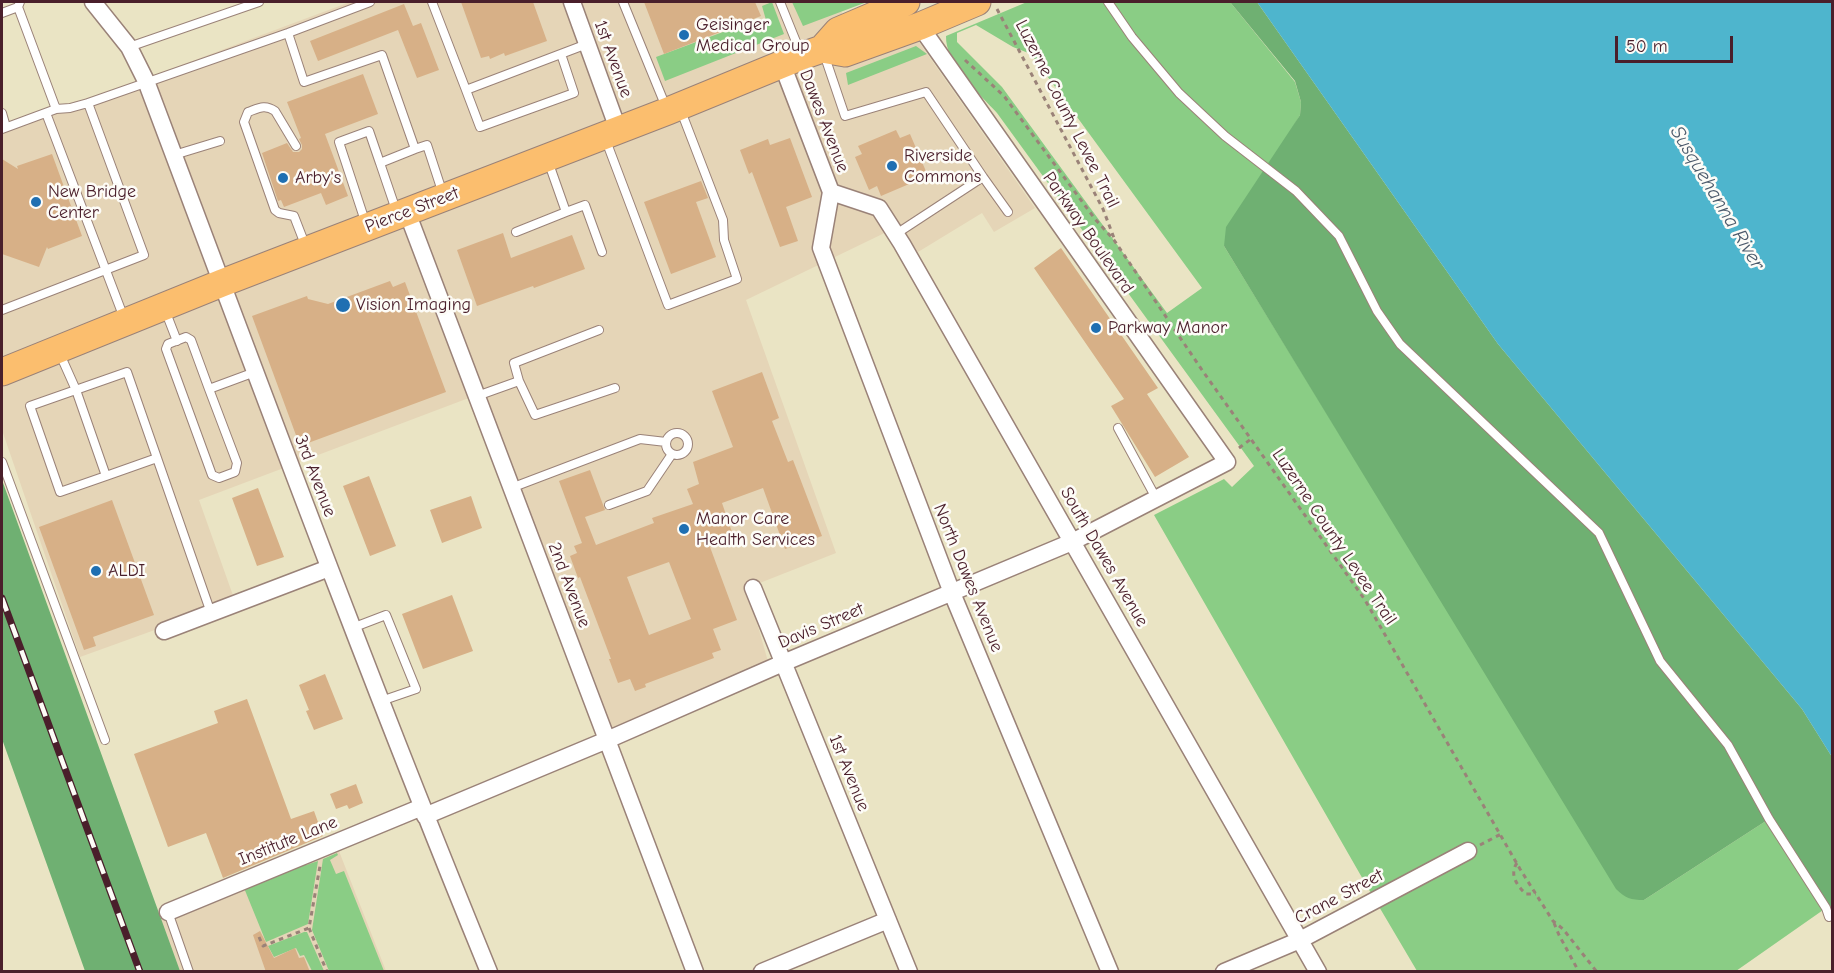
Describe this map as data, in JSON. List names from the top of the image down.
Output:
{
  "streets": {
    "main road": ["Pierce Street"],
    "street": [
      "1st Avenue",
      "Dawes Avenue",
      "Parkway Boulevard",
      "3rd Avenue",
      "South Dawes Avenue",
      "North Dawes Avenue",
      "2nd Avenue",
      "Davis Street",
      "Institute Lane",
      "Crane Street"
    ],
    "path": ["Luzerne County Levee Trail"]
  },
  "crossings": [
    ["1st Avenue", "Pierce Street"],
    ["1st Avenue", "Davis Street"],
    ["Dawes Avenue", "Pierce Street"],
    ["Dawes Avenue", "South Dawes Avenue"],
    ["Dawes Avenue", "North Dawes Avenue"],
    ["Pierce Street", "Parkway Boulevard"],
    ["Pierce Street", "3rd Avenue"],
    ["Pierce Street", "2nd Avenue"],
    ["Parkway Boulevard", "Davis Street"],
    ["3rd Avenue", "Davis Street"],
    ["3rd Avenue", "Institute Lane"],
    ["South Dawes Avenue", "North Dawes Avenue"],
    ["South Dawes Avenue", "Davis Street"],
    ["South Dawes Avenue", "Crane Street"],
    ["North Dawes Avenue", "Davis Street"],
    ["2nd Avenue", "Davis Street"],
    ["Davis Street", "Institute Lane"]
  ],
  "water": ["Susquehanna River"],
  "places": [
    "Geisinger Medical Group",
    "Riverside Commons",
    "Arby's",
    "New Bridge Center",
    "Vision Imaging",
    "Parkway Manor",
    "Manor Care Health Services",
    "ALDI"
  ],
  "scale_bar": "50 m"
}
